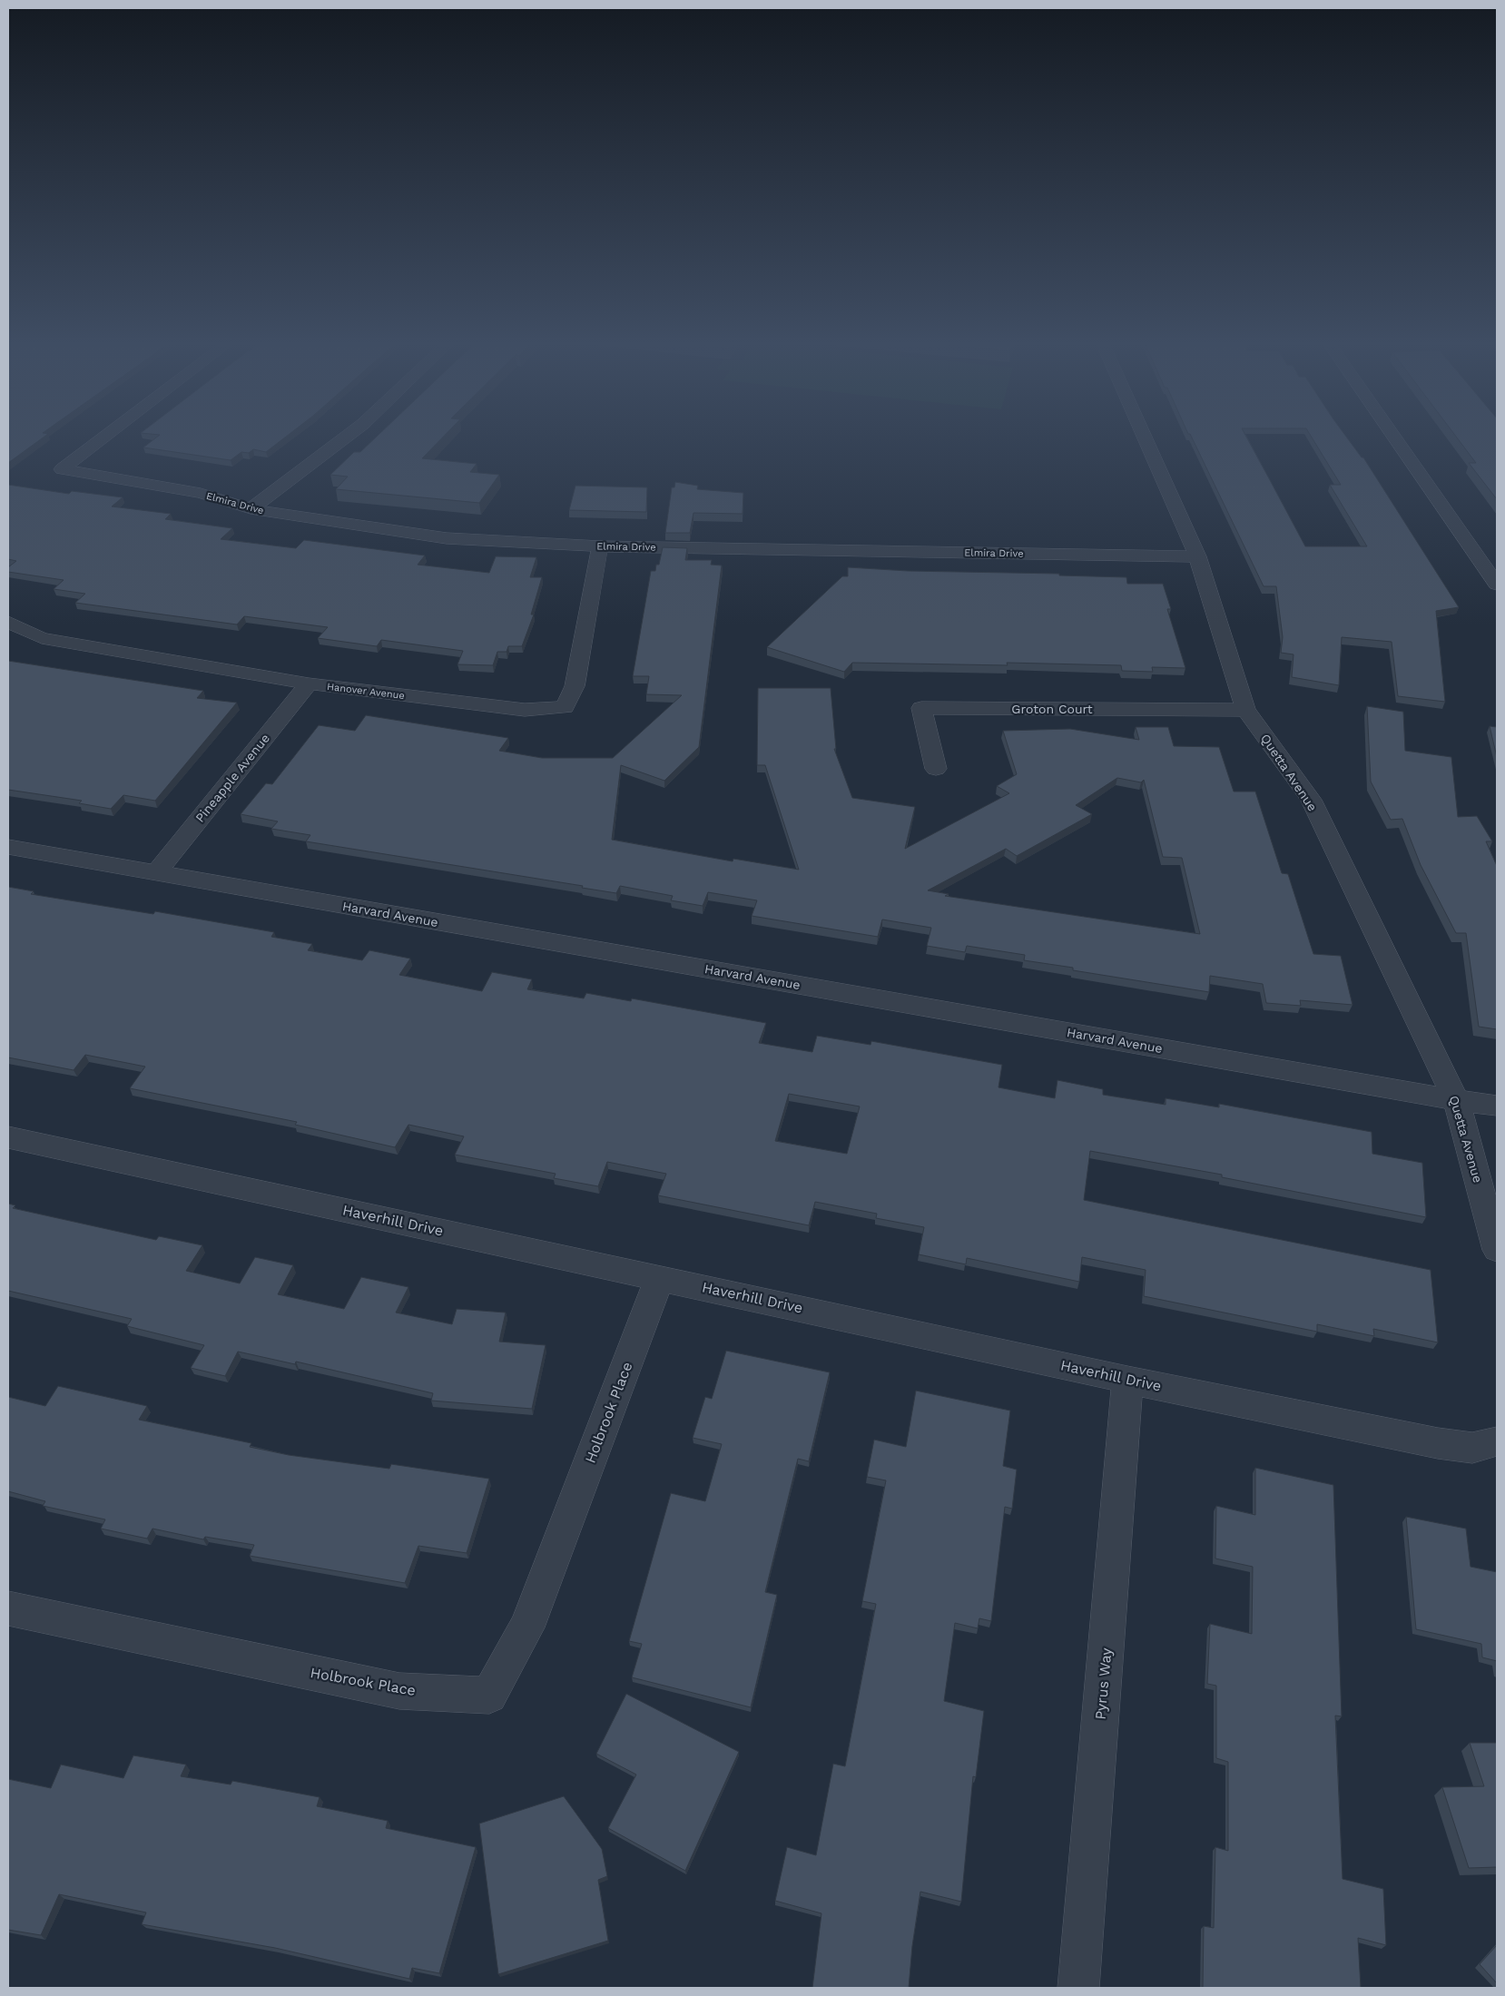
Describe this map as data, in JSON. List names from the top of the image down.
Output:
{
  "streets": {
    "street": [
      "Elmira Drive",
      "Hanover Avenue",
      "Groton Court",
      "Quetta Avenue",
      "Pineapple Avenue",
      "Harvard Avenue",
      "Haverhill Drive",
      "Holbrook Place",
      "Pyrus Way"
    ]
  },
  "crossings": [
    ["Elmira Drive", "Hanover Avenue"],
    ["Elmira Drive", "Quetta Avenue"],
    ["Hanover Avenue", "Pineapple Avenue"],
    ["Groton Court", "Quetta Avenue"],
    ["Quetta Avenue", "Harvard Avenue"],
    ["Pineapple Avenue", "Harvard Avenue"],
    ["Haverhill Drive", "Holbrook Place"],
    ["Haverhill Drive", "Pyrus Way"]
  ]
}
